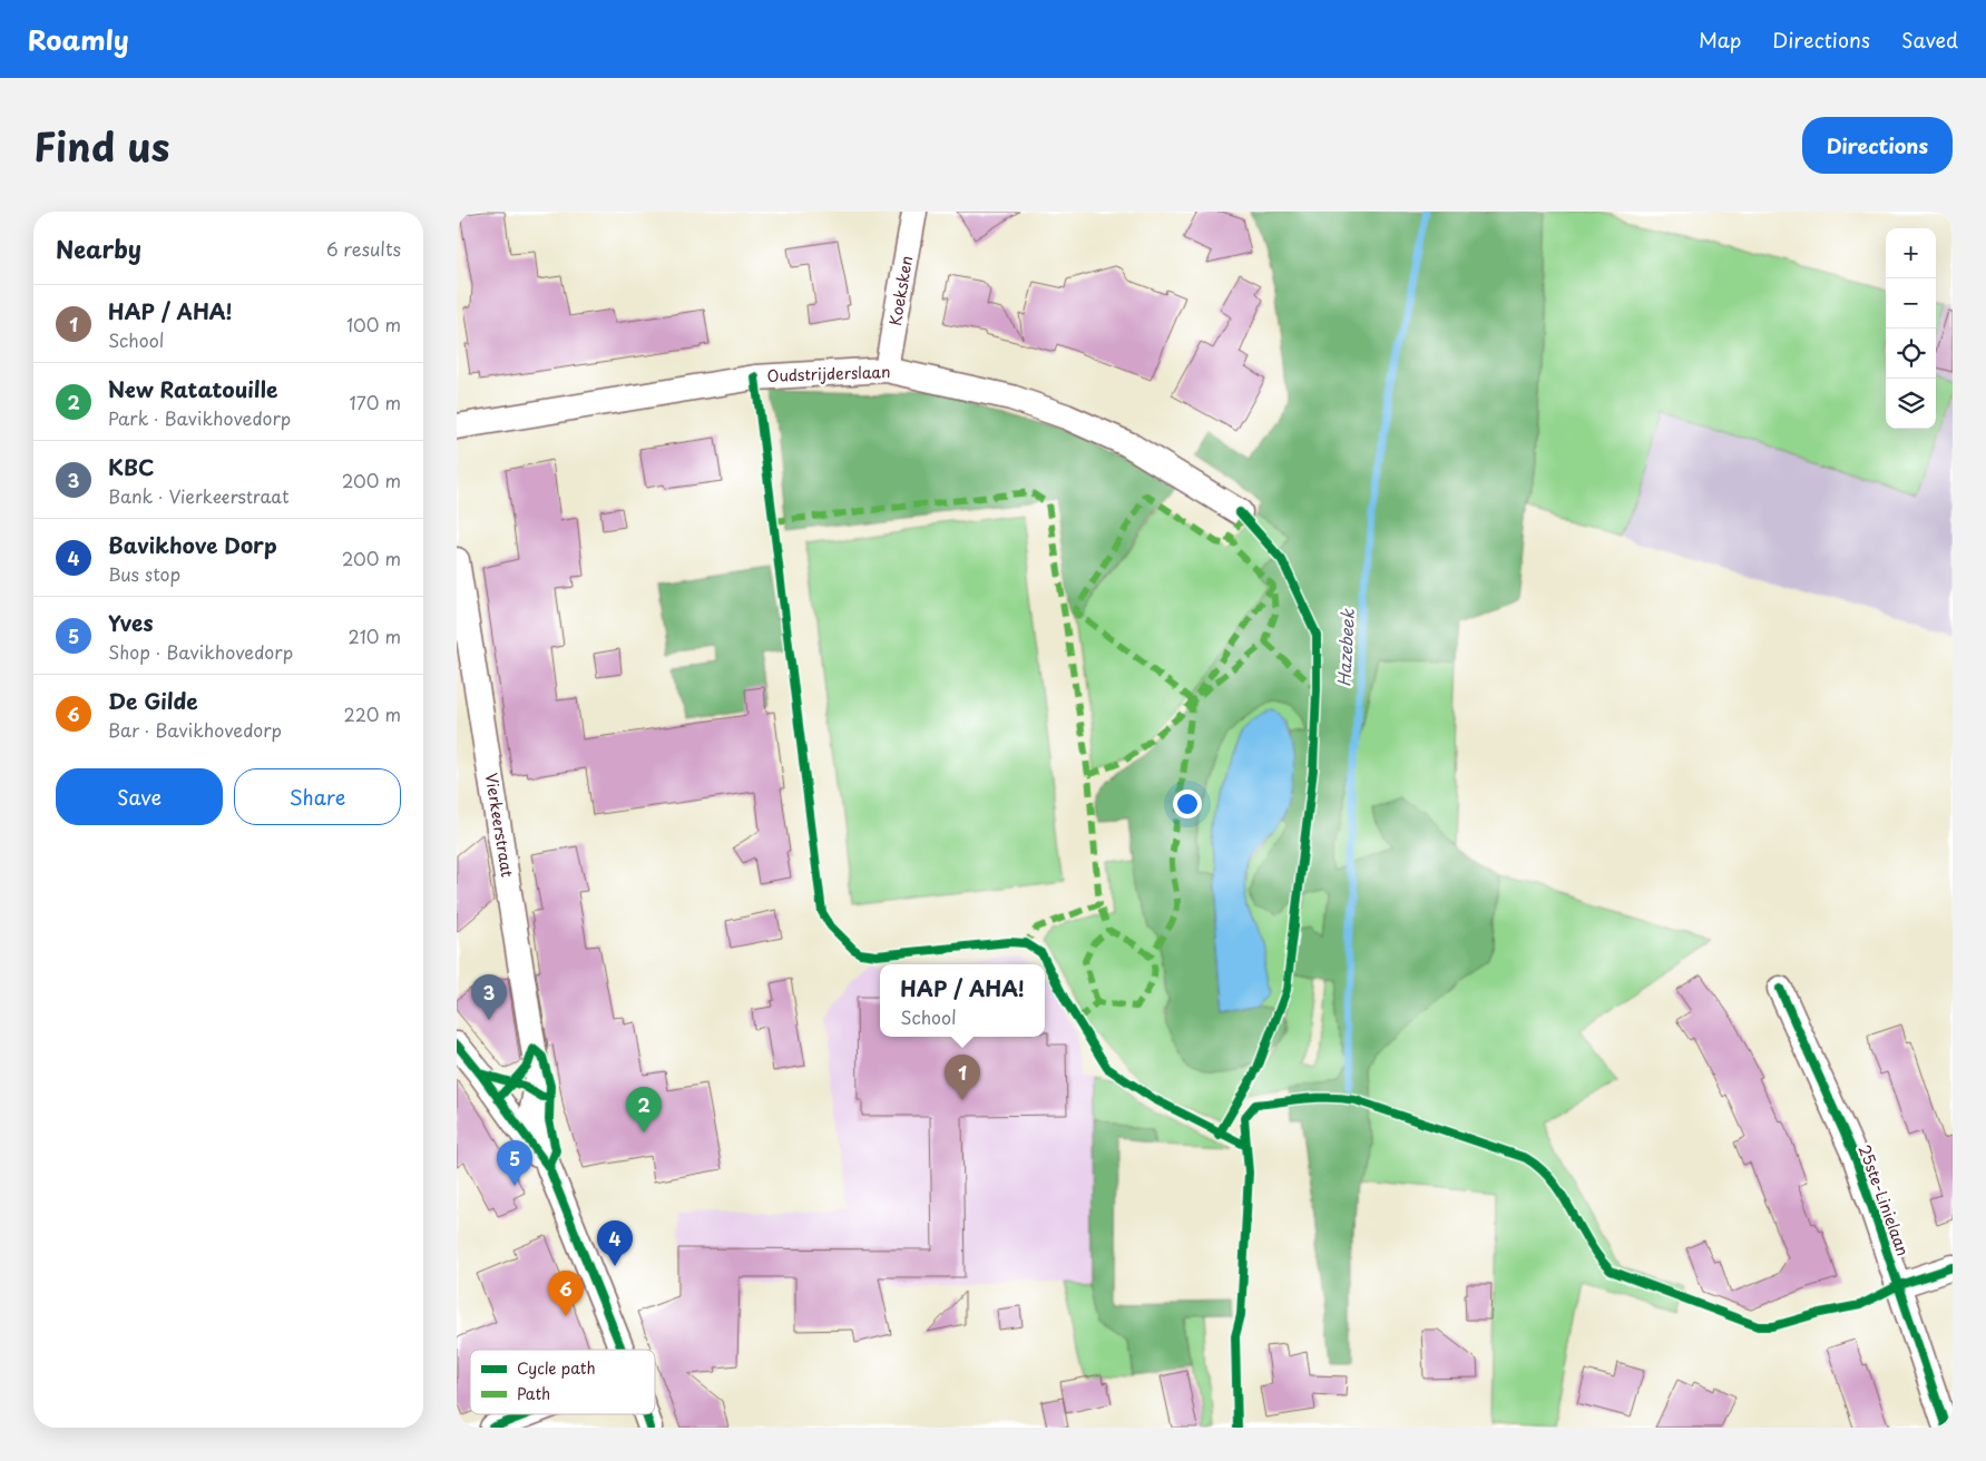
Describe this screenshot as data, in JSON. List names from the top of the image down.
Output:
{
  "streets": {
    "street": [
      "Koeksken",
      "Oudstrijderslaan",
      "Vierkeerstraat",
      "25ste-Linielaan"
    ]
  },
  "crossings": [
    ["Koeksken", "Oudstrijderslaan"]
  ],
  "water": ["Hazebeek"],
  "legend": ["Cycle path", "Path"],
  "page": {
    "header": "Roamly",
    "nav": ["Map", "Directions", "Saved"],
    "title": "Find us",
    "buttons": [
      "Directions",
      ["Save", "Share"]
    ],
    "heading": ["Nearby", "6 results"],
    "map_buttons": ["+", "−"],
    "list": [
      {
        "mark": "1",
        "name": "HAP / AHA!",
        "note": "School",
        "value": "100 m"
      },
      {
        "mark": "2",
        "name": "New Ratatouille",
        "note": "Park · Bavikhovedorp",
        "value": "170 m"
      },
      {
        "mark": "3",
        "name": "KBC",
        "note": "Bank · Vierkeerstraat",
        "value": "200 m"
      },
      {
        "mark": "4",
        "name": "Bavikhove Dorp",
        "note": "Bus stop",
        "value": "200 m"
      },
      {
        "mark": "5",
        "name": "Yves",
        "note": "Shop · Bavikhovedorp",
        "value": "210 m"
      },
      {
        "mark": "6",
        "name": "De Gilde",
        "note": "Bar · Bavikhovedorp",
        "value": "220 m"
      }
    ],
    "popup": ["HAP / AHA!", "School"],
    "pins": [
      "3",
      "1",
      "2",
      "5",
      "4",
      "6"
    ]
  }
}
